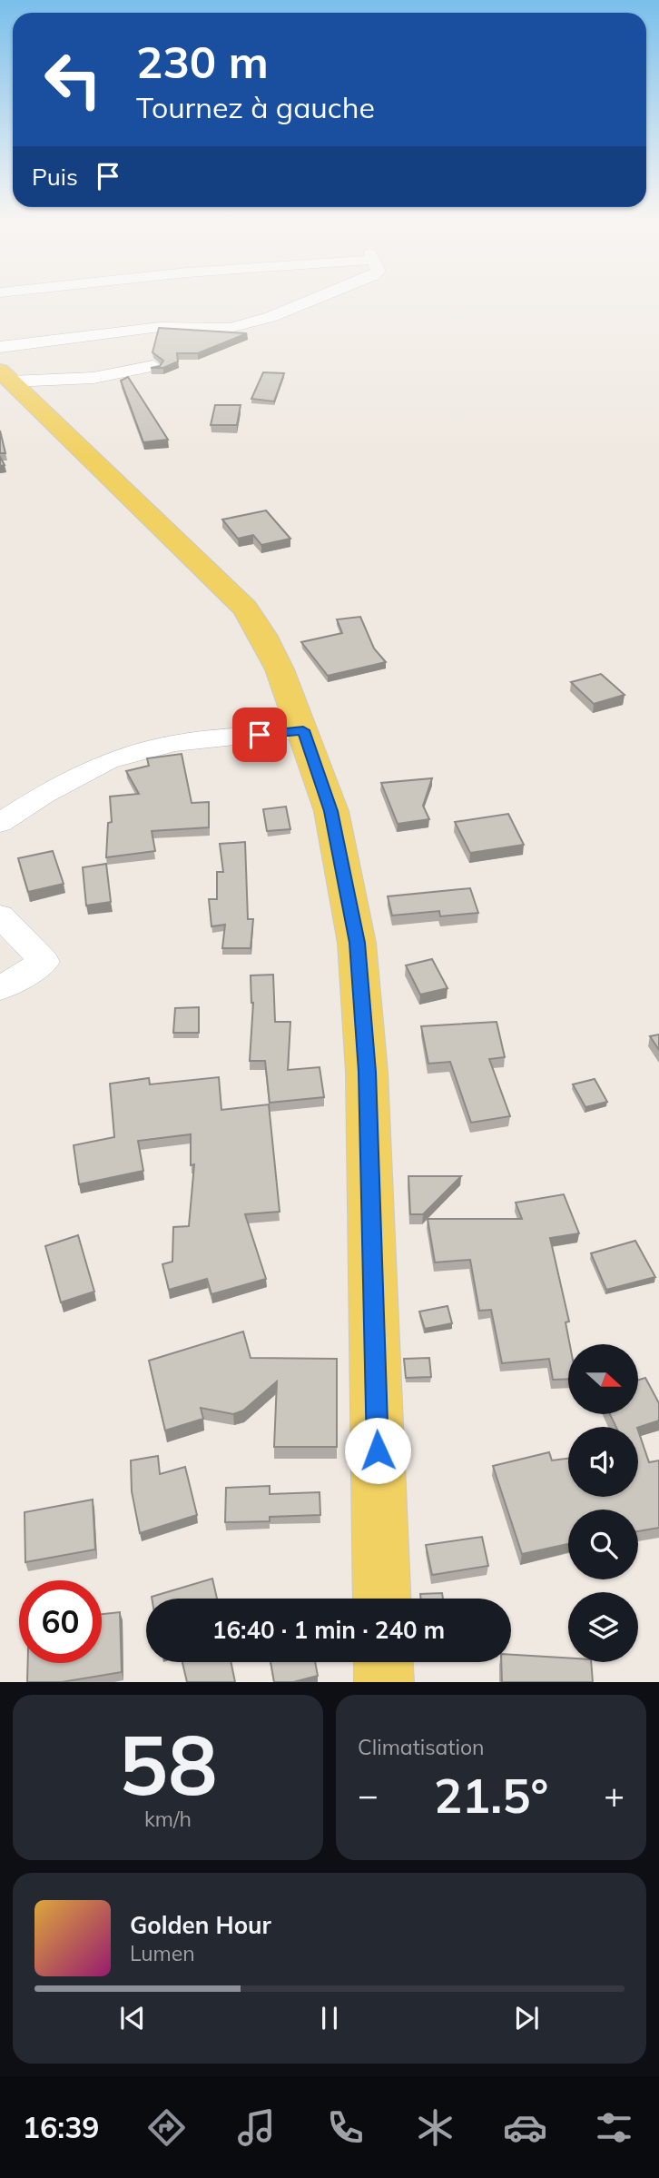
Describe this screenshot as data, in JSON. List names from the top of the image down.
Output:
{
  "north": "right",
  "page": {
    "turn": ["230 m", "Tournez à gauche"],
    "then": "Puis",
    "limit": "60",
    "trip": "16:40 · 1 min · 240 m",
    "tile": [
      ["58", "km/h"],
      "Climatisation"
    ],
    "heat": ["−", "21.5°", "+"],
    "song": ["Golden Hour", "Lumen"],
    "tabs": "16:39"
  }
}
